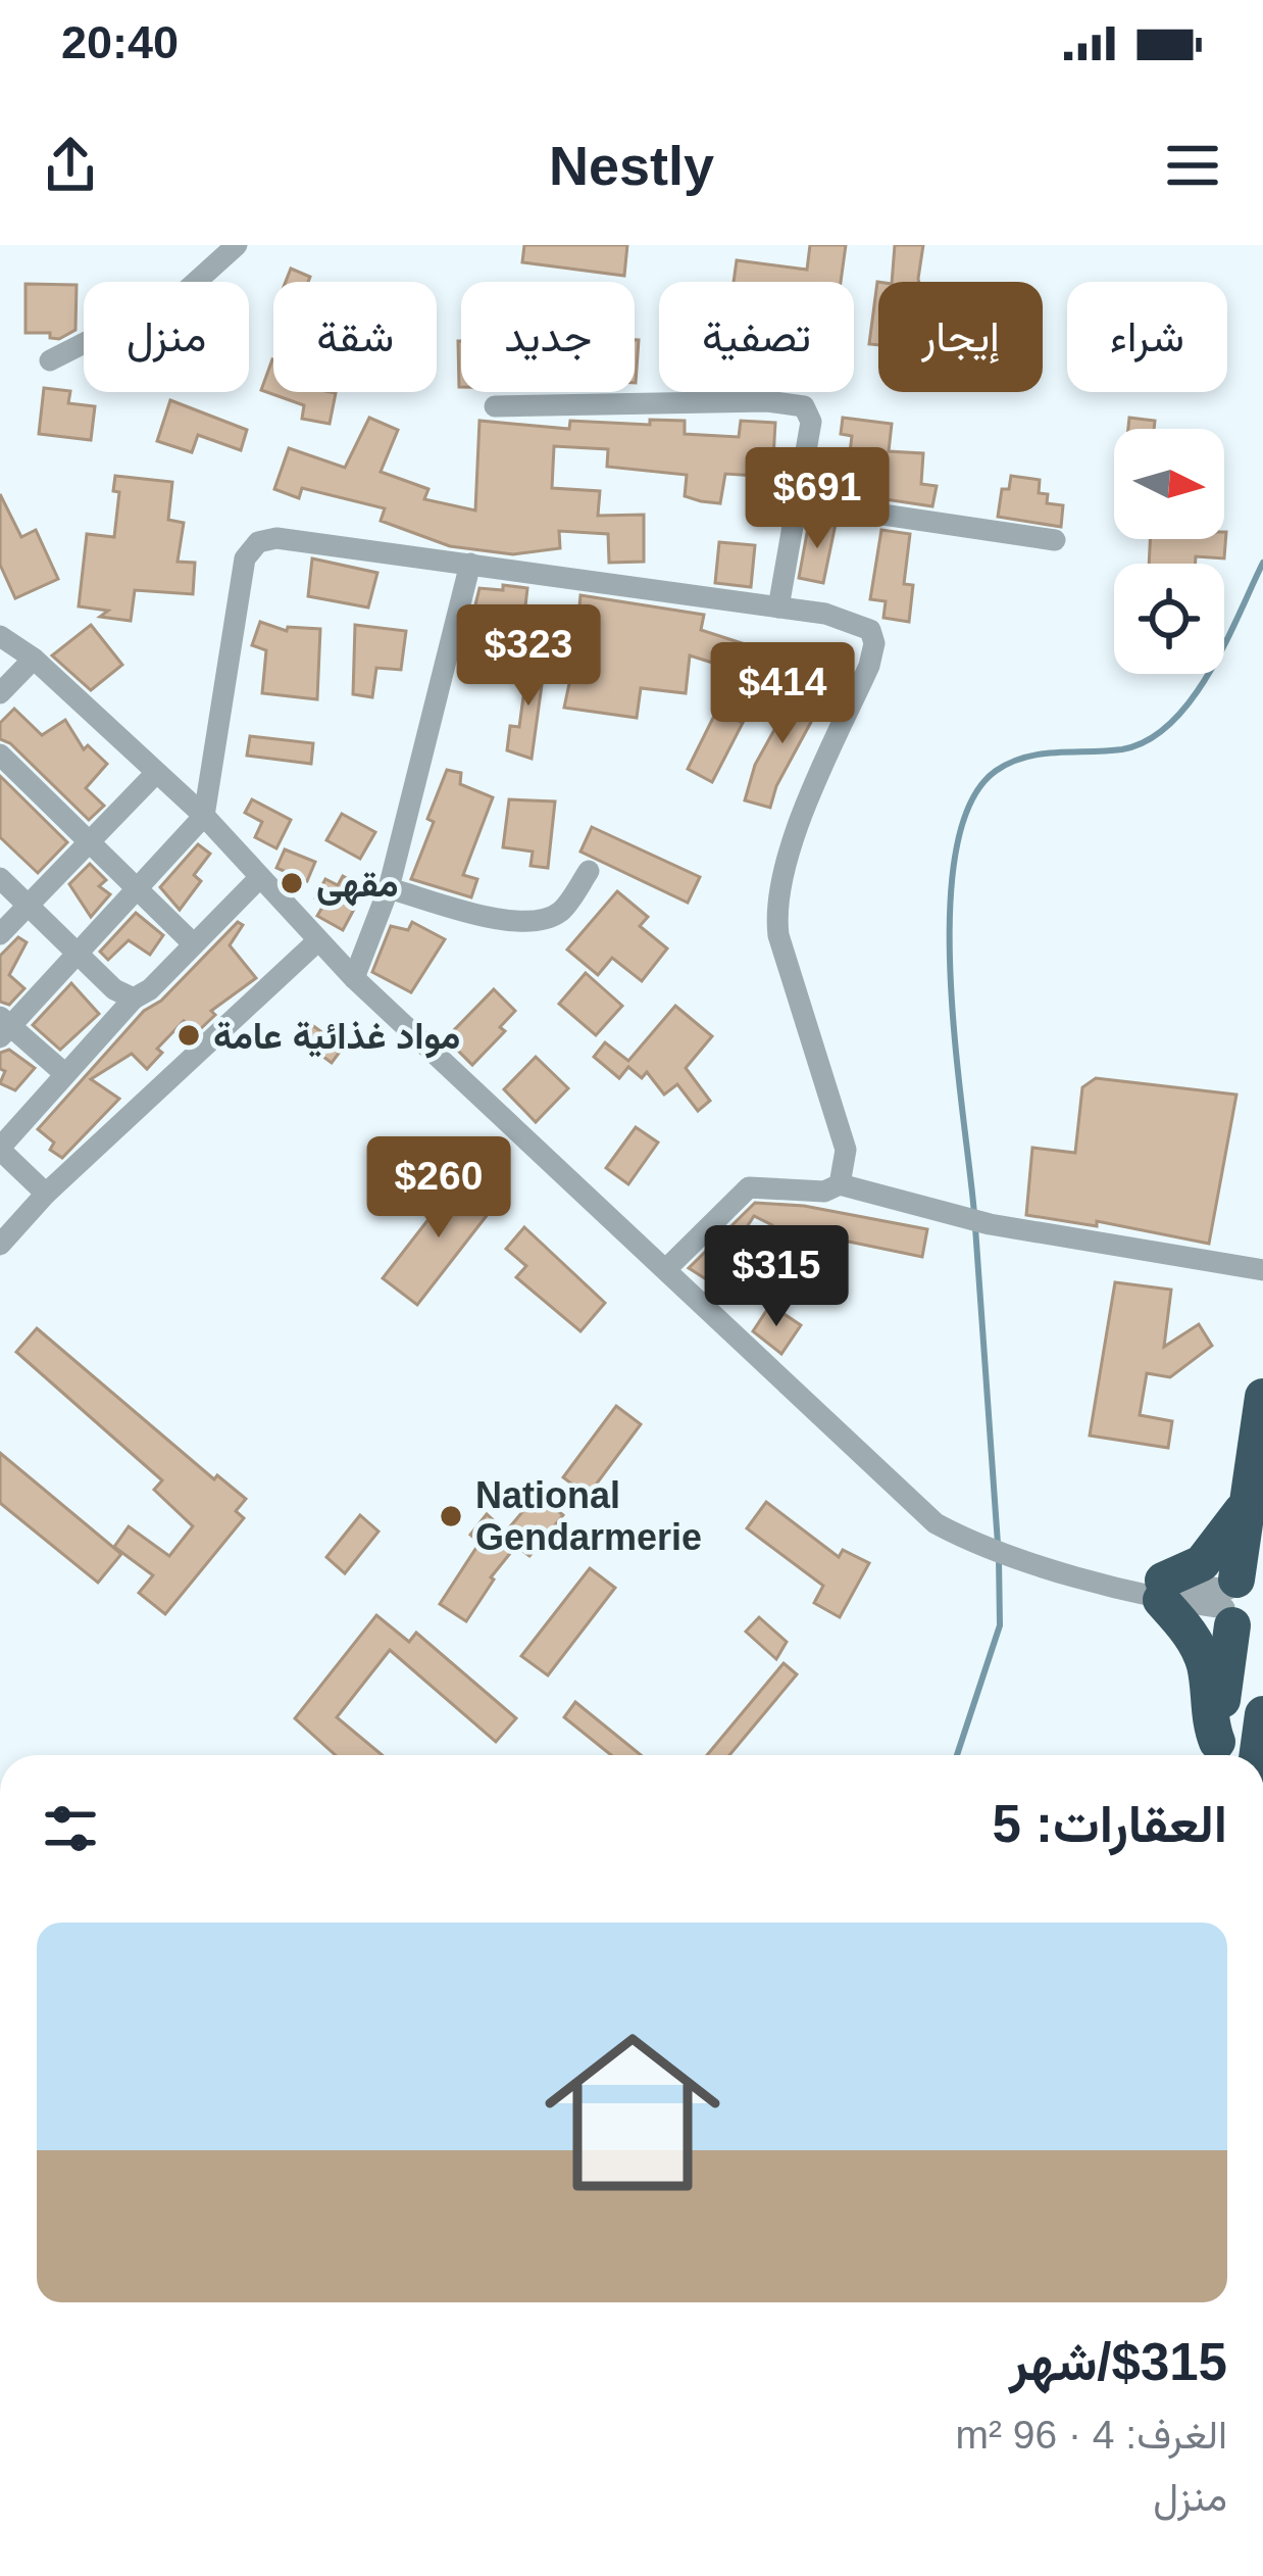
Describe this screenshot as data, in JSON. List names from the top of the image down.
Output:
{
  "places": ["مقهى", "مواد غذائية عامة", "National Gendarmerie"],
  "north": "right",
  "page": {
    "status": "20:40",
    "header": "Nestly",
    "chip": [
      "شراء",
      "إيجار",
      "تصفية",
      "جديد",
      "شقة",
      "منزل"
    ],
    "price": [
      "$691",
      "$323",
      "$414",
      "$260",
      "$315"
    ],
    "heading": "العقارات: 5",
    "list": [
      {
        "name": "$315/شهر",
        "note": "الغرف: 4 · 96 m² · منزل"
      }
    ]
  }
}
